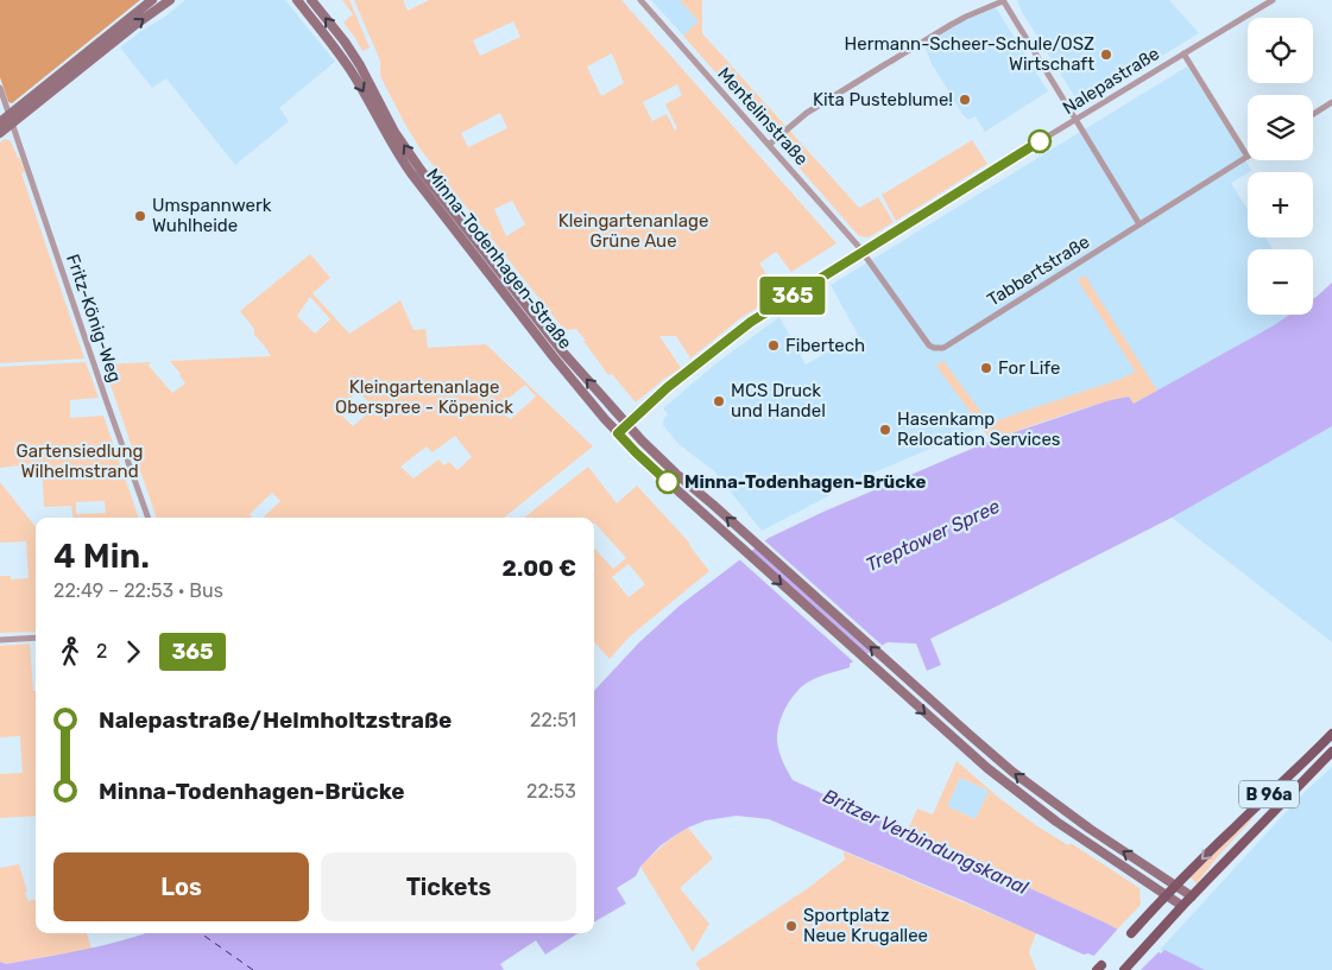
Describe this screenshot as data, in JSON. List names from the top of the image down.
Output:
{
  "streets": {
    "main road": ["Minna-Todenhagen-Straße", "B 96a"],
    "street": [
      "Nalepastraße",
      "Mentelinstraße",
      "Tabbertstraße",
      "Fritz-König-Weg"
    ]
  },
  "crossings": [
    ["Nalepastraße", "Mentelinstraße"],
    ["Nalepastraße", "Minna-Todenhagen-Straße"],
    ["Nalepastraße", "Tabbertstraße"],
    ["Mentelinstraße", "Tabbertstraße"],
    ["Minna-Todenhagen-Straße", "B 96a"]
  ],
  "water": ["Treptower Spree", "Britzer Verbindungskanal"],
  "parks": ["Kleingartenanlage Grüne Aue", "Kleingartenanlage Oberspree - Köpenick", "Gartensiedlung Wilhelmstrand"],
  "places": [
    "Hermann-Scheer-Schule/OSZ Wirtschaft",
    "Kita Pusteblume!",
    "Umspannwerk Wuhlheide",
    "Fibertech",
    "For Life",
    "MCS Druck und Handel",
    "Hasenkamp Relocation Services",
    "Minna-Todenhagen-Brücke",
    "Sportplatz Neue Krugallee"
  ],
  "lines": ["bus line 365"],
  "page": {
    "on_map": "365",
    "map_buttons": ["+", "−"],
    "heading": ["4 Min.", "22:49 – 22:53 · Bus", "2.00 €"],
    "legs": ["2", "365"],
    "list": [
      {
        "name": "Nalepastraße/Helmholtzstraße",
        "value": "22:51"
      },
      {
        "name": "Minna-Todenhagen-Brücke",
        "value": "22:53"
      }
    ],
    "buttons": ["Los", "Tickets"]
  }
}
